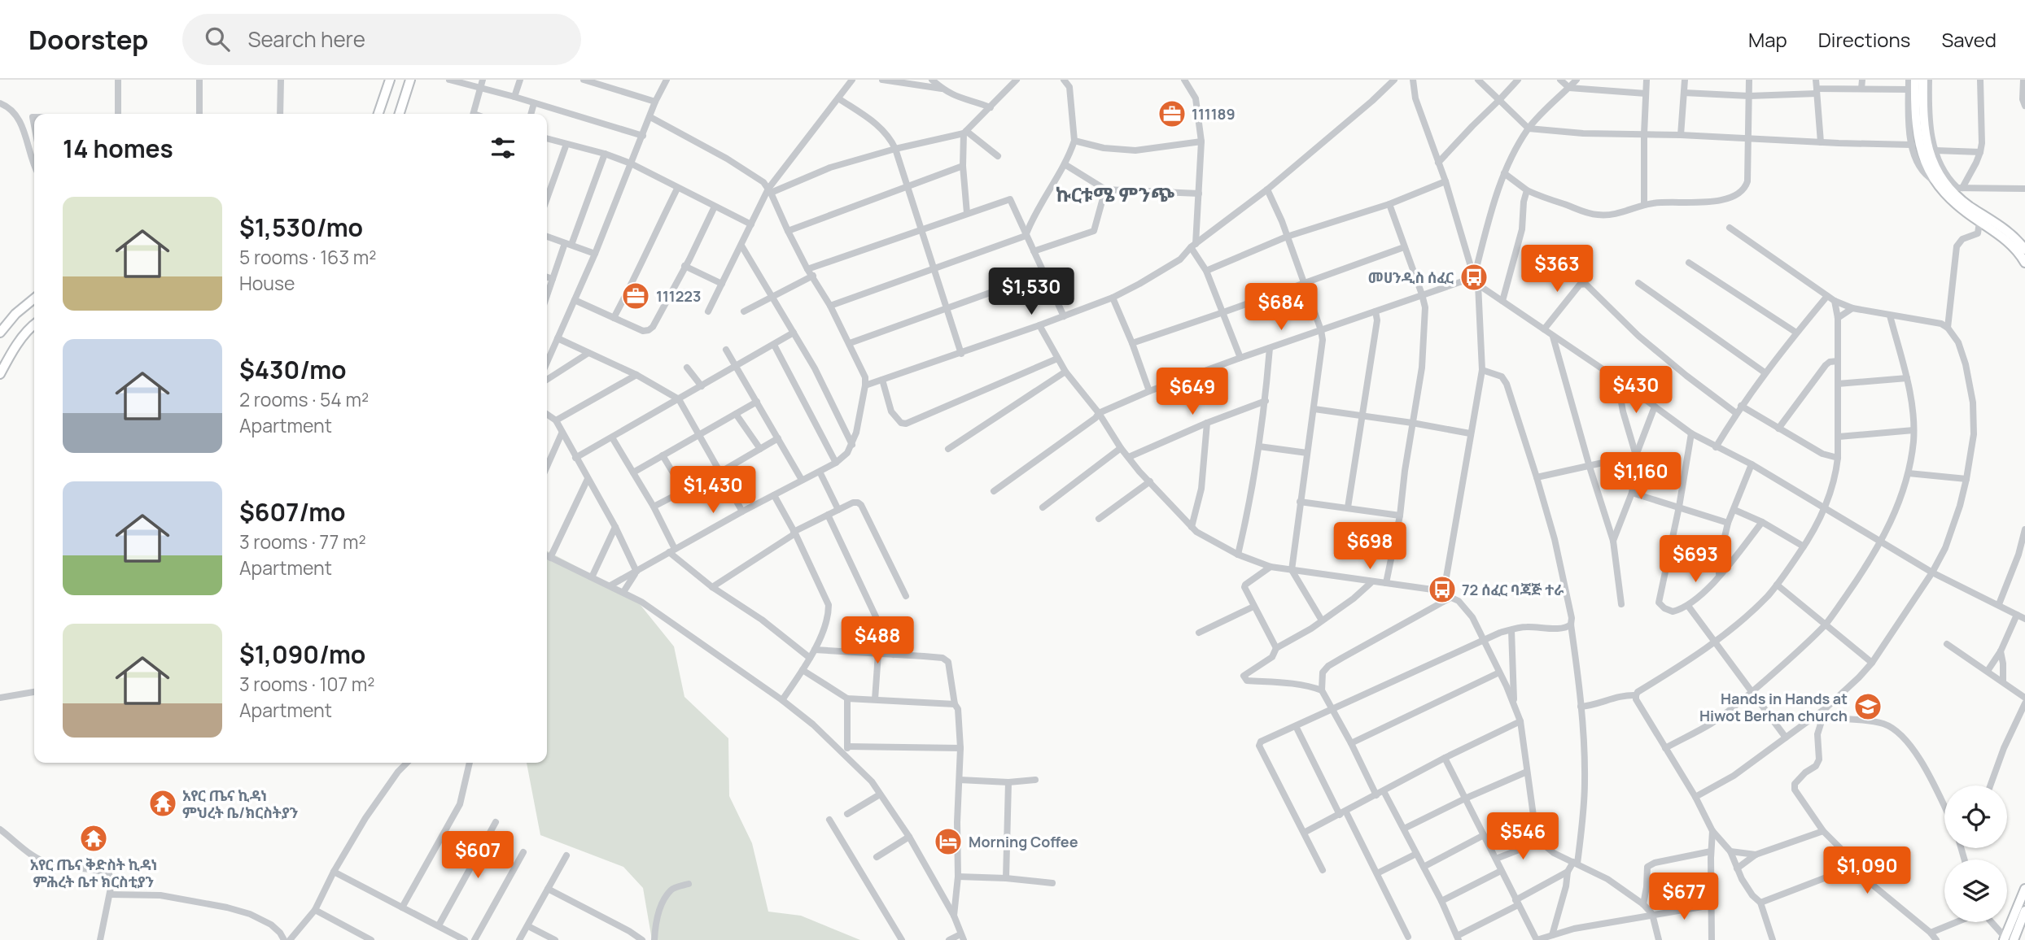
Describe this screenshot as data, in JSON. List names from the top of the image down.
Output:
{
  "districts": ["ኩርቱሜ ምንጭ"],
  "places": {
    "office": ["111189", "111223"],
    "bus stop": ["መሀንዲስ ሰፈር", "72 ሰፈር ባጃጅ ተራ"],
    "school or university": ["Hands in Hands at Hiwot Berhan church"],
    "temple": ["አየር ጤና ኪዳነ ምህረት ቤ/ክርስትያን", "አየር ጤና ቅድስት ኪዳነ ምሕረት ቤተ ክርስቲያን"],
    "hotel": ["Morning Coffee"]
  },
  "page": {
    "header": "Doorstep",
    "search": "Search here",
    "nav": ["Map", "Directions", "Saved"],
    "heading": "14 homes",
    "list": [
      {
        "name": "$1,530/mo",
        "note": "5 rooms · 163 m² · House"
      },
      {
        "name": "$430/mo",
        "note": "2 rooms · 54 m² · Apartment"
      },
      {
        "name": "$607/mo",
        "note": "3 rooms · 77 m² · Apartment"
      },
      {
        "name": "$1,090/mo",
        "note": "3 rooms · 107 m² · Apartment"
      }
    ],
    "price": [
      "$363",
      "$1,530",
      "$684",
      "$430",
      "$649",
      "$1,160",
      "$1,430",
      "$698",
      "$693",
      "$488",
      "$546",
      "$607",
      "$1,090",
      "$677"
    ]
  }
}
